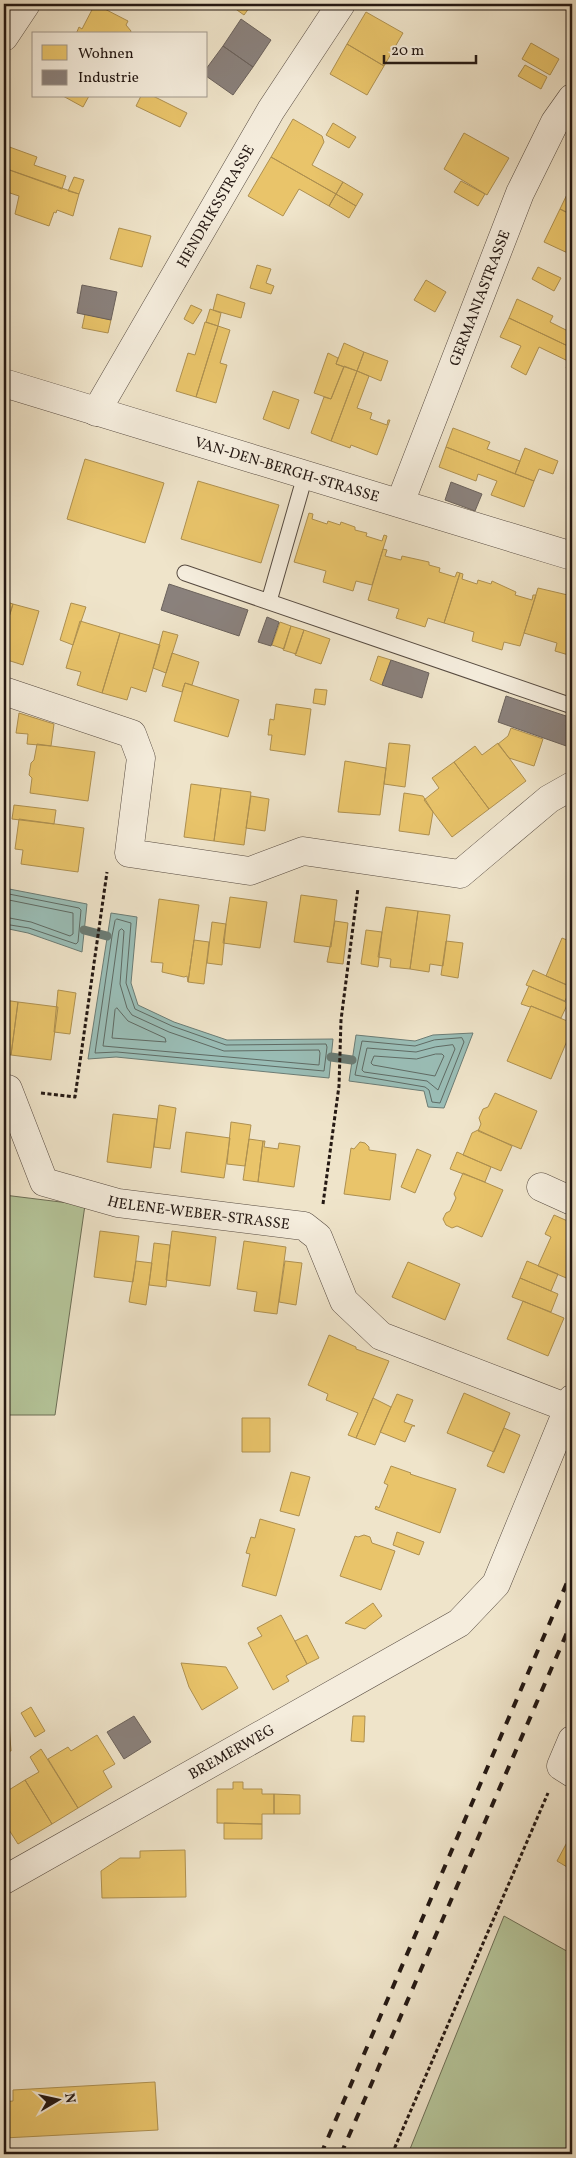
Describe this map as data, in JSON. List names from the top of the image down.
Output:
{
  "streets": {
    "street": [
      "HENDRIKSSTRASSE",
      "GERMANIASTRASSE",
      "VAN-DEN-BERGH-STRASSE",
      "HELENE-WEBER-STRASSE",
      "BREMERWEG"
    ]
  },
  "crossings": [
    ["HENDRIKSSTRASSE", "VAN-DEN-BERGH-STRASSE"],
    ["GERMANIASTRASSE", "VAN-DEN-BERGH-STRASSE"]
  ],
  "legend": ["Wohnen", "Industrie"],
  "scale_bar": "20 m",
  "north": "right"
}
